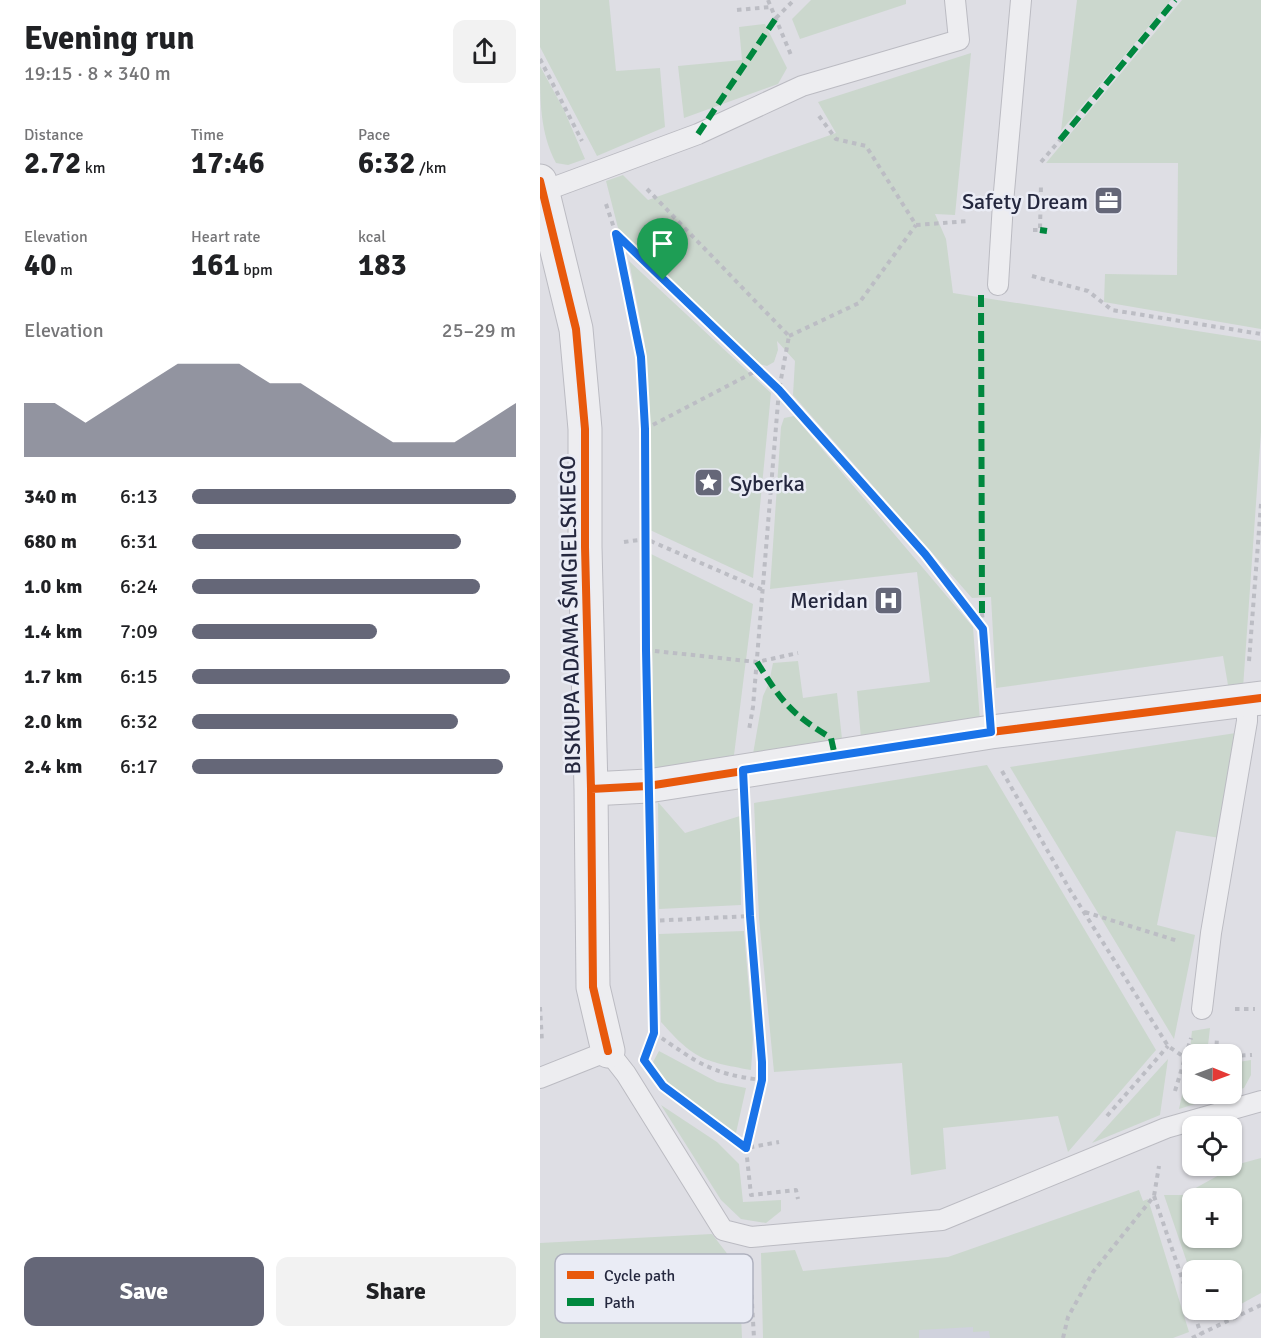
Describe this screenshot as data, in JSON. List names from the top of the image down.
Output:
{
  "streets": {
    "street": ["BISKUPA ADAMA ŚMIGIELSKIEGO"]
  },
  "places": {
    "office": ["Safety Dream"],
    "place": ["Syberka"],
    "hospital": ["Meridan"]
  },
  "legend": ["Cycle path", "Path"],
  "north": "right",
  "page": {
    "heading": ["Evening run", "19:15 · 8 × 340 m"],
    "stats": [
      ["Distance", "2.72 km"],
      ["Time", "17:46"],
      ["Pace", "6:32 /km"],
      ["Elevation", "40 m"],
      ["Heart rate", "161 bpm"],
      ["kcal", "183"]
    ],
    "chart": ["Elevation", "25–29 m"],
    "list": [
      {
        "name": "340 m",
        "note": "6:13"
      },
      {
        "name": "680 m",
        "note": "6:31"
      },
      {
        "name": "1.0 km",
        "note": "6:24"
      },
      {
        "name": "1.4 km",
        "note": "7:09"
      },
      {
        "name": "1.7 km",
        "note": "6:15"
      },
      {
        "name": "2.0 km",
        "note": "6:32"
      },
      {
        "name": "2.4 km",
        "note": "6:17"
      }
    ],
    "map_buttons": ["+", "−"],
    "buttons": ["Save", "Share"]
  }
}
